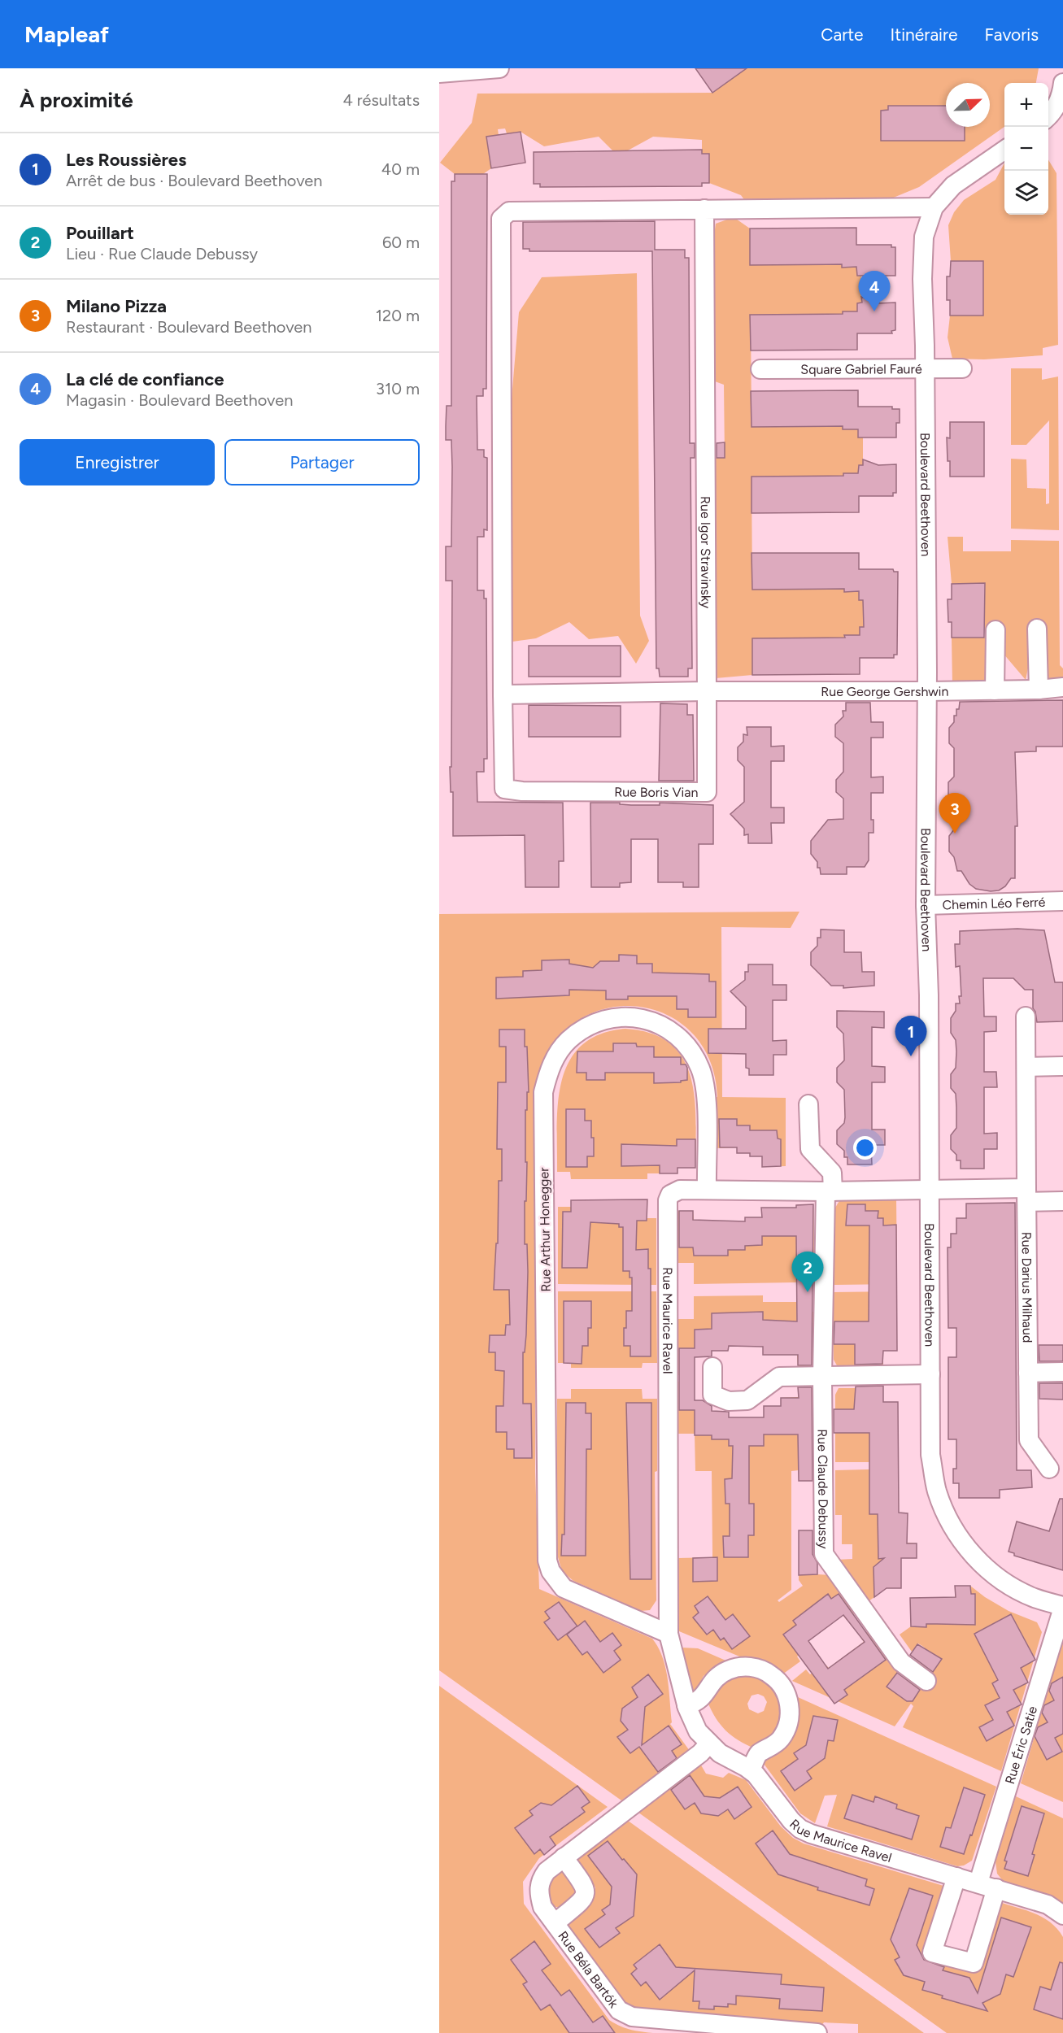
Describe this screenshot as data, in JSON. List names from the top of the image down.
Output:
{
  "streets": {
    "street": [
      "Square Gabriel Fauré",
      "Boulevard Beethoven",
      "Rue Igor Stravinsky",
      "Rue George Gershwin",
      "Rue Boris Vian",
      "Chemin Léo Ferré",
      "Rue Arthur Honegger",
      "Rue Darius Milhaud",
      "Rue Maurice Ravel",
      "Rue Claude Debussy",
      "Rue Éric Satie",
      "Rue Béla Bartók"
    ]
  },
  "crossings": [
    ["Square Gabriel Fauré", "Boulevard Beethoven"],
    ["Boulevard Beethoven", "Rue George Gershwin"],
    ["Boulevard Beethoven", "Chemin Léo Ferré"],
    ["Boulevard Beethoven", "Rue Maurice Ravel"],
    ["Boulevard Beethoven", "Rue Éric Satie"],
    ["Rue Igor Stravinsky", "Rue George Gershwin"],
    ["Rue Igor Stravinsky", "Rue Boris Vian"],
    ["Rue George Gershwin", "Rue Boris Vian"],
    ["Rue Arthur Honegger", "Rue Maurice Ravel"],
    ["Rue Darius Milhaud", "Rue Maurice Ravel"],
    ["Rue Maurice Ravel", "Rue Claude Debussy"],
    ["Rue Maurice Ravel", "Rue Éric Satie"],
    ["Rue Maurice Ravel", "Rue Béla Bartók"]
  ],
  "north": "top right",
  "page": {
    "header": "Mapleaf",
    "nav": ["Carte", "Itinéraire", "Favoris"],
    "heading": ["À proximité", "4 résultats"],
    "map_buttons": ["+", "−"],
    "list": [
      {
        "mark": "1",
        "name": "Les Roussières",
        "note": "Arrêt de bus · Boulevard Beethoven",
        "value": "40 m"
      },
      {
        "mark": "2",
        "name": "Pouillart",
        "note": "Lieu · Rue Claude Debussy",
        "value": "60 m"
      },
      {
        "mark": "3",
        "name": "Milano Pizza",
        "note": "Restaurant · Boulevard Beethoven",
        "value": "120 m"
      },
      {
        "mark": "4",
        "name": "La clé de confiance",
        "note": "Magasin · Boulevard Beethoven",
        "value": "310 m"
      }
    ],
    "pins": [
      "4",
      "3",
      "1",
      "2"
    ],
    "buttons": ["Enregistrer", "Partager"]
  }
}
